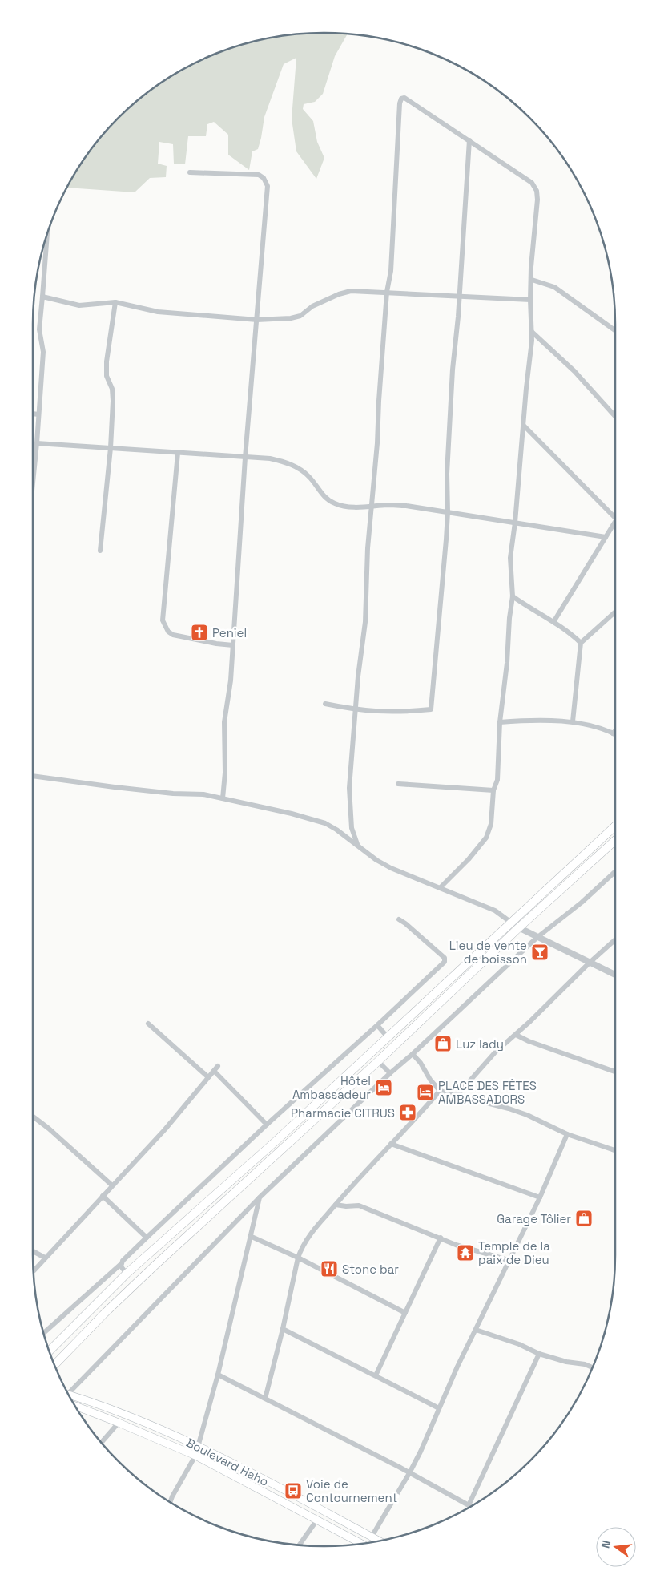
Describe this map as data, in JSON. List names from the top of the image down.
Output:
{
  "streets": {
    "main road": ["Boulevard Haho"]
  },
  "places": {
    "church": ["Peniel"],
    "bar": ["Lieu de vente de boisson"],
    "shop": ["Luz lady", "Garage Tôlier"],
    "hotel": ["Hôtel Ambassadeur", "PLACE DES FÊTES AMBASSADORS"],
    "pharmacy": ["Pharmacie CITRUS"],
    "temple": ["Temple de la paix de Dieu"],
    "restaurant": ["Stone bar"],
    "bus stop": ["Voie de Contournement"]
  },
  "north": "left"
}
